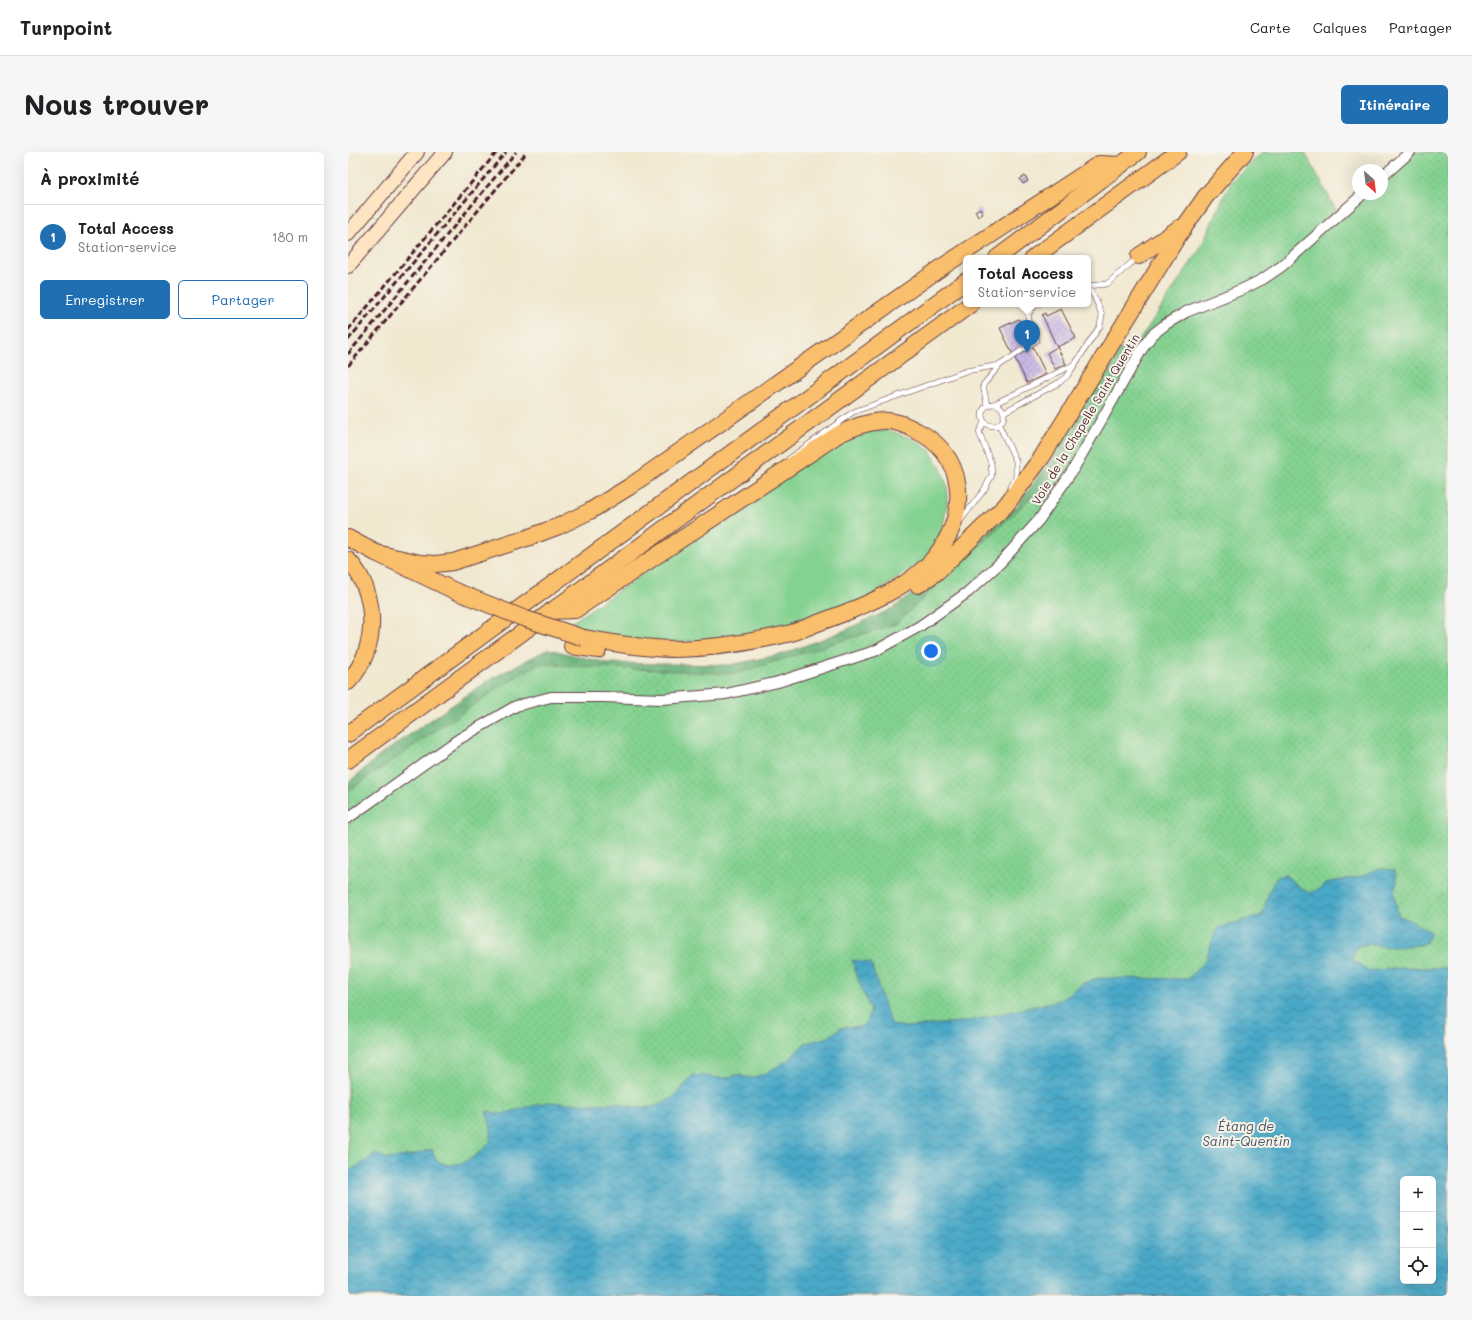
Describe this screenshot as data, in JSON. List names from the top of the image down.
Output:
{
  "streets": {
    "street": ["Voie de la Chapelle Saint Quentin"]
  },
  "water": ["Étang de Saint-Quentin"],
  "north": "bottom right",
  "page": {
    "header": "Turnpoint",
    "nav": ["Carte", "Calques", "Partager"],
    "buttons": [
      "Itinéraire",
      ["Enregistrer", "Partager"]
    ],
    "title": "Nous trouver",
    "heading": "À proximité",
    "list": [
      {
        "mark": "1",
        "name": "Total Access",
        "note": "Station-service",
        "value": "180 m"
      }
    ],
    "popup": ["Total Access", "Station-service"],
    "pins": "1",
    "map_buttons": ["+", "−"]
  }
}
